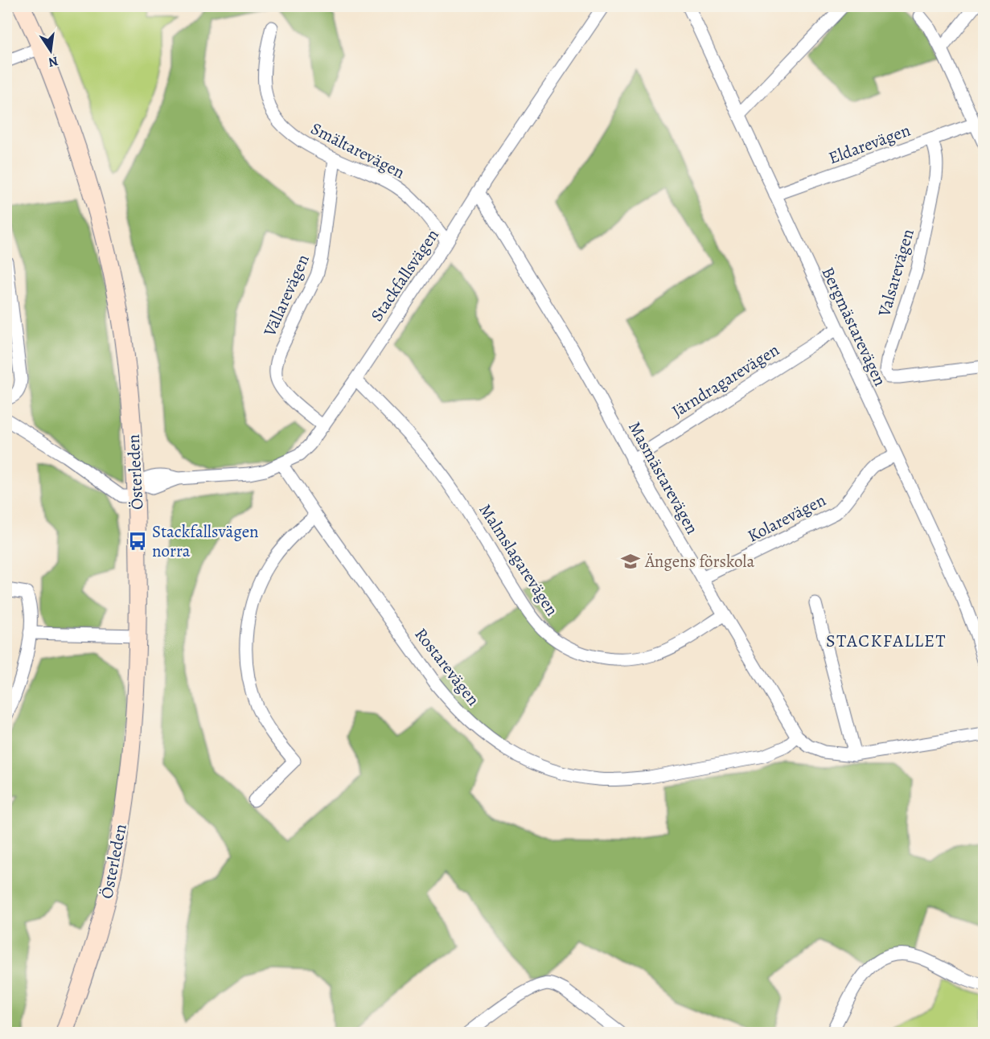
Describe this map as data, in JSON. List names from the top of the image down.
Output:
{
  "streets": {
    "main road": ["Österleden"],
    "street": [
      "Eldarevägen",
      "Smältarevägen",
      "Valsarevägen",
      "Stackfallsvägen",
      "Vällarevägen",
      "Bergmästarevägen",
      "Järndragarevägen",
      "Masmästarevägen",
      "Kolarevägen",
      "Malmslagarevägen",
      "Rostarevägen"
    ]
  },
  "crossings": [
    ["Eldarevägen", "Valsarevägen"],
    ["Eldarevägen", "Bergmästarevägen"],
    ["Smältarevägen", "Stackfallsvägen"],
    ["Smältarevägen", "Vällarevägen"],
    ["Stackfallsvägen", "Vällarevägen"],
    ["Stackfallsvägen", "Österleden"],
    ["Stackfallsvägen", "Masmästarevägen"],
    ["Stackfallsvägen", "Malmslagarevägen"],
    ["Stackfallsvägen", "Rostarevägen"],
    ["Bergmästarevägen", "Järndragarevägen"],
    ["Bergmästarevägen", "Kolarevägen"],
    ["Järndragarevägen", "Masmästarevägen"],
    ["Masmästarevägen", "Kolarevägen"],
    ["Masmästarevägen", "Malmslagarevägen"],
    ["Masmästarevägen", "Rostarevägen"]
  ],
  "districts": ["STACKFALLET"],
  "places": {
    "bus stop": ["Stackfallsvägen norra"],
    "school or university": ["Ängens förskola"]
  },
  "north": "bottom"
}
